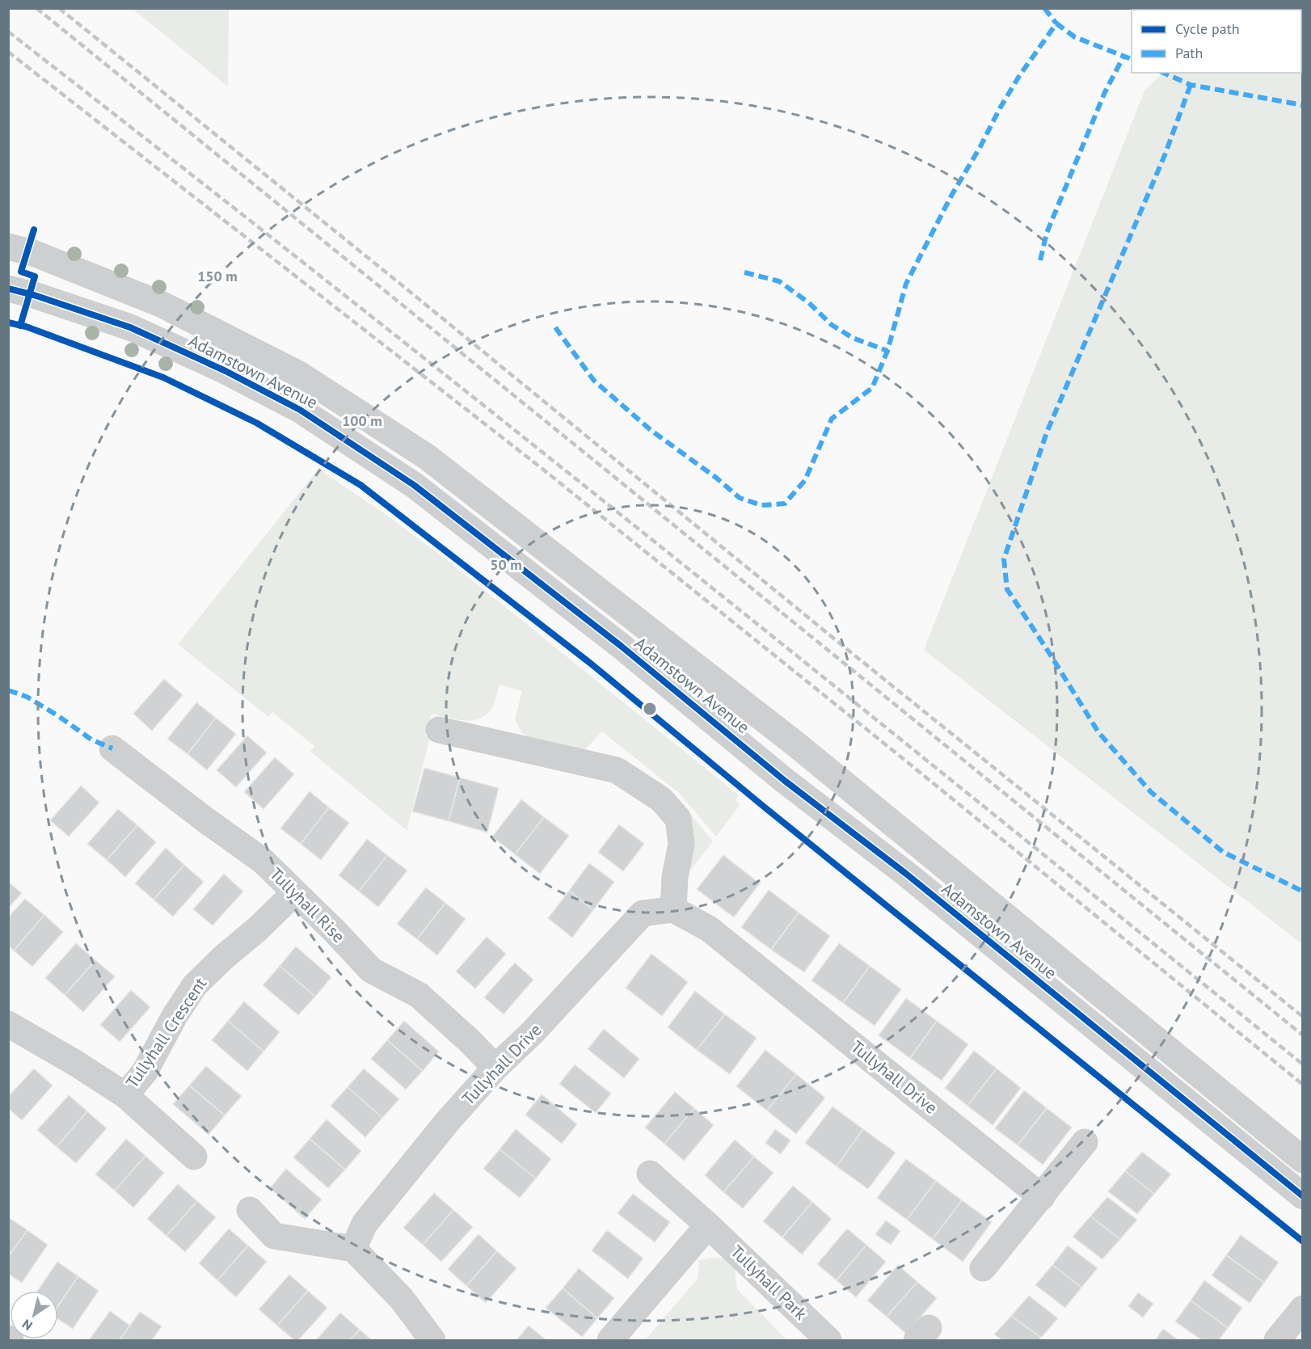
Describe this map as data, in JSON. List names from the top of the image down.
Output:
{
  "streets": {
    "street": [
      "Adamstown Avenue",
      "Tullyhall Rise",
      "Tullyhall Crescent",
      "Tullyhall Drive",
      "Tullyhall Park"
    ]
  },
  "crossings": [
    ["Tullyhall Rise", "Tullyhall Crescent"],
    ["Tullyhall Rise", "Tullyhall Drive"]
  ],
  "legend": ["Cycle path", "Path"],
  "north": "bottom left",
  "rings": ["150 m", "100 m", "50 m"]
}
